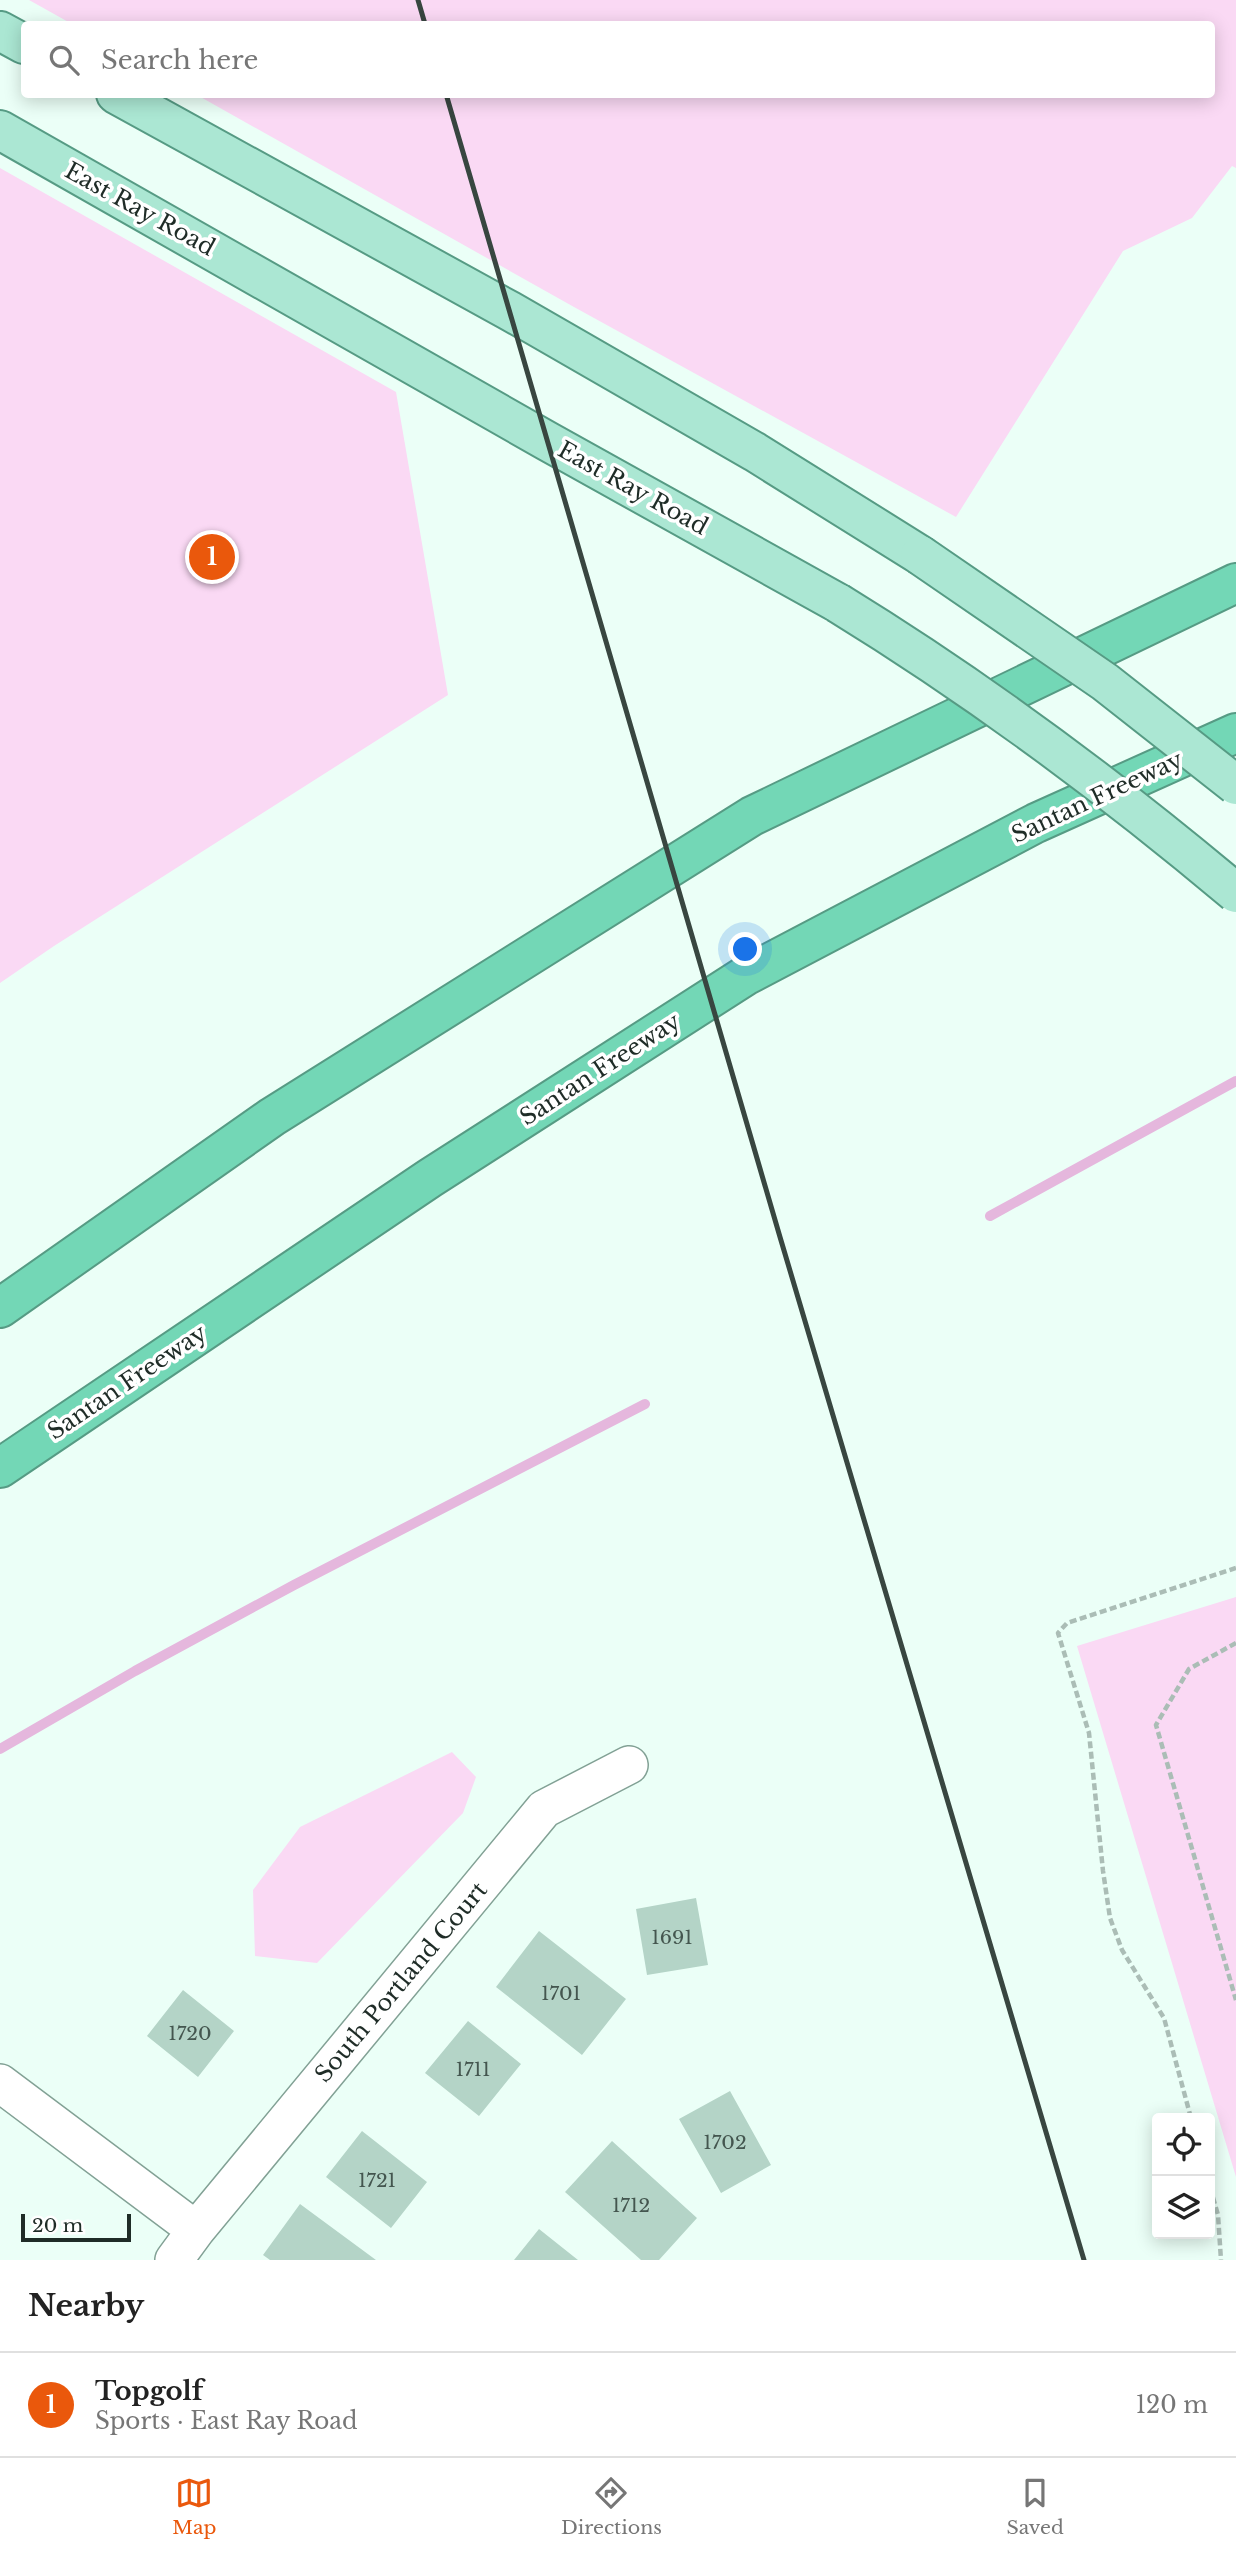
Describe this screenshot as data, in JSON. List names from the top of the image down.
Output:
{
  "streets": {
    "highway": ["Santan Freeway"],
    "main road": ["East Ray Road"],
    "street": ["South Portland Court"]
  },
  "house_numbers": [
    "1691",
    "1701",
    "1720",
    "1711",
    "1702",
    "1721",
    "1712"
  ],
  "scale_bar": "20 m",
  "page": {
    "search": "Search here",
    "pins": "1",
    "scale": "20 m",
    "heading": "Nearby",
    "list": [
      {
        "mark": "1",
        "name": "Topgolf",
        "note": "Sports · East Ray Road",
        "value": "120 m"
      }
    ],
    "nav": ["Map", "Directions", "Saved"]
  }
}
